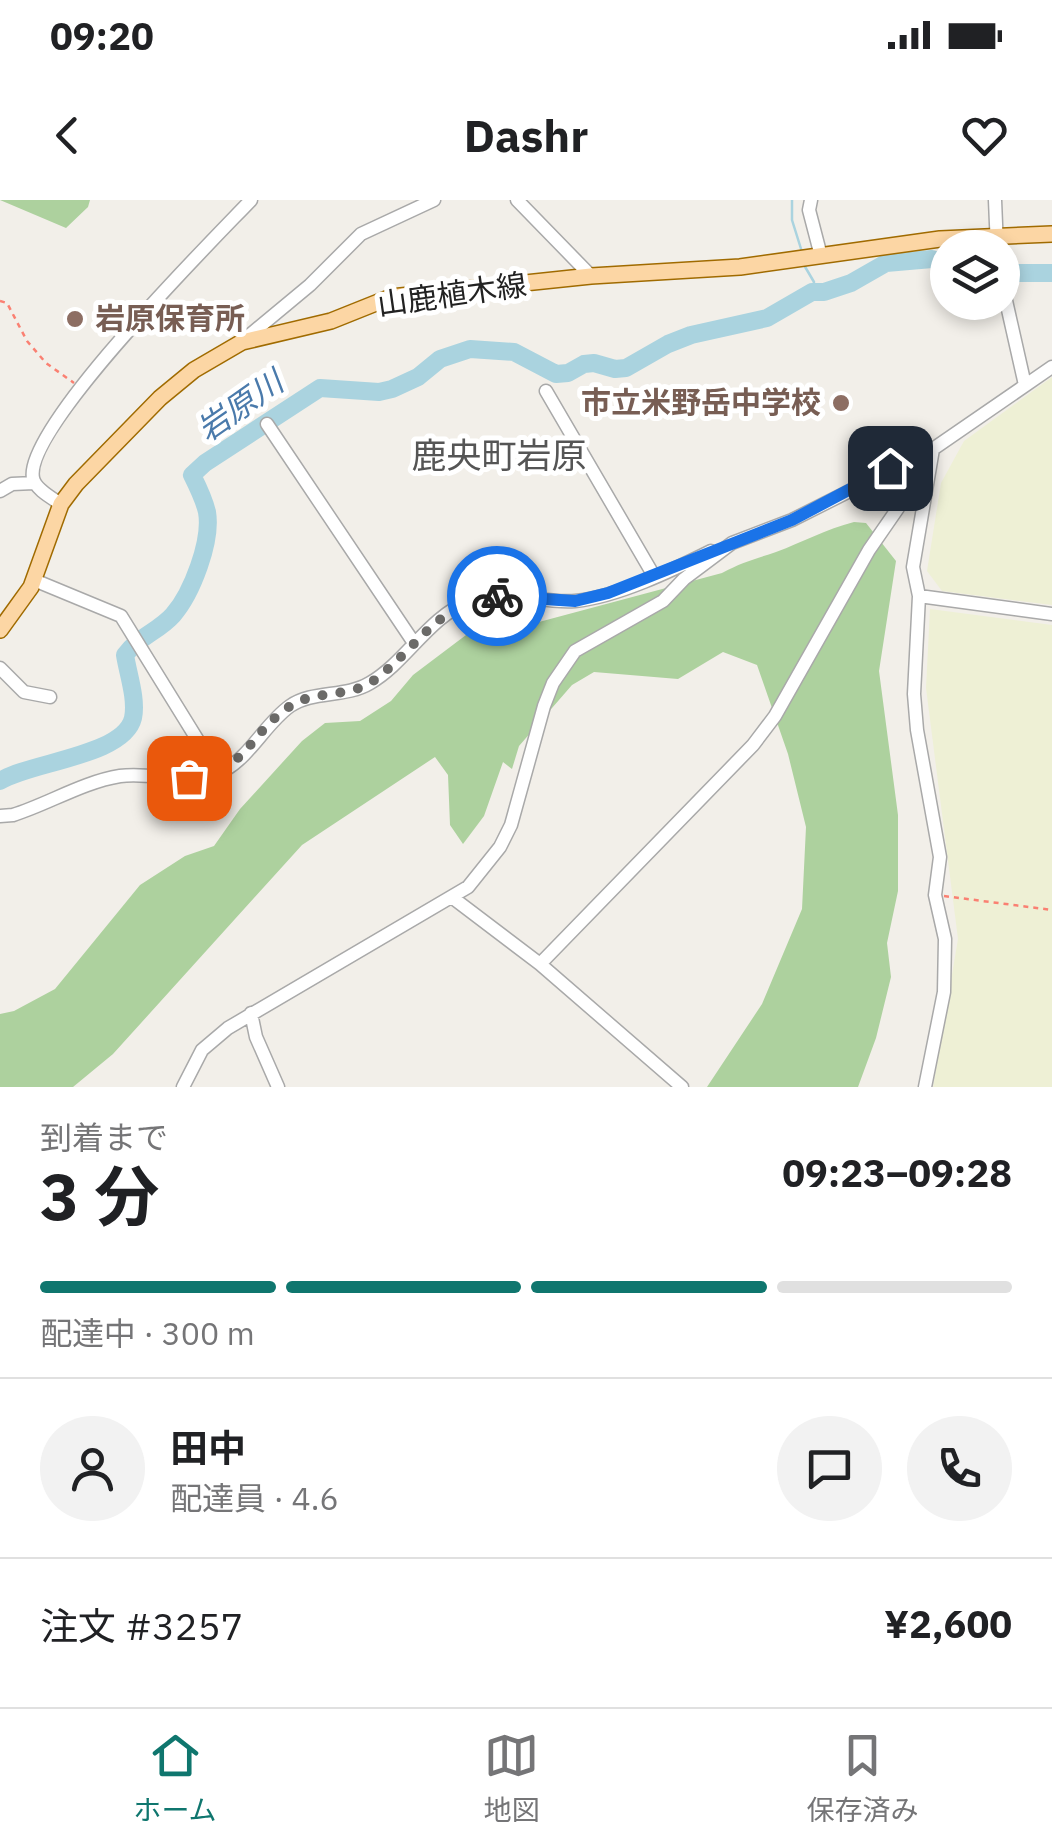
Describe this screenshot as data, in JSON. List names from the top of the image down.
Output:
{
  "streets": {
    "main road": ["山鹿植木線"]
  },
  "districts": ["鹿央町岩原"],
  "water": ["岩原川"],
  "places": ["岩原保育所", "市立米野岳中学校"],
  "page": {
    "status": "09:20",
    "header": "Dashr",
    "heading": ["3 分", "到着まで", "09:23–09:28"],
    "panel": [
      "田中",
      "配達員 · 4.6",
      "注文 #3257",
      "¥2,600"
    ],
    "bar": "配達中 · 300 m",
    "tabs": ["ホーム", "地図", "保存済み"]
  }
}
